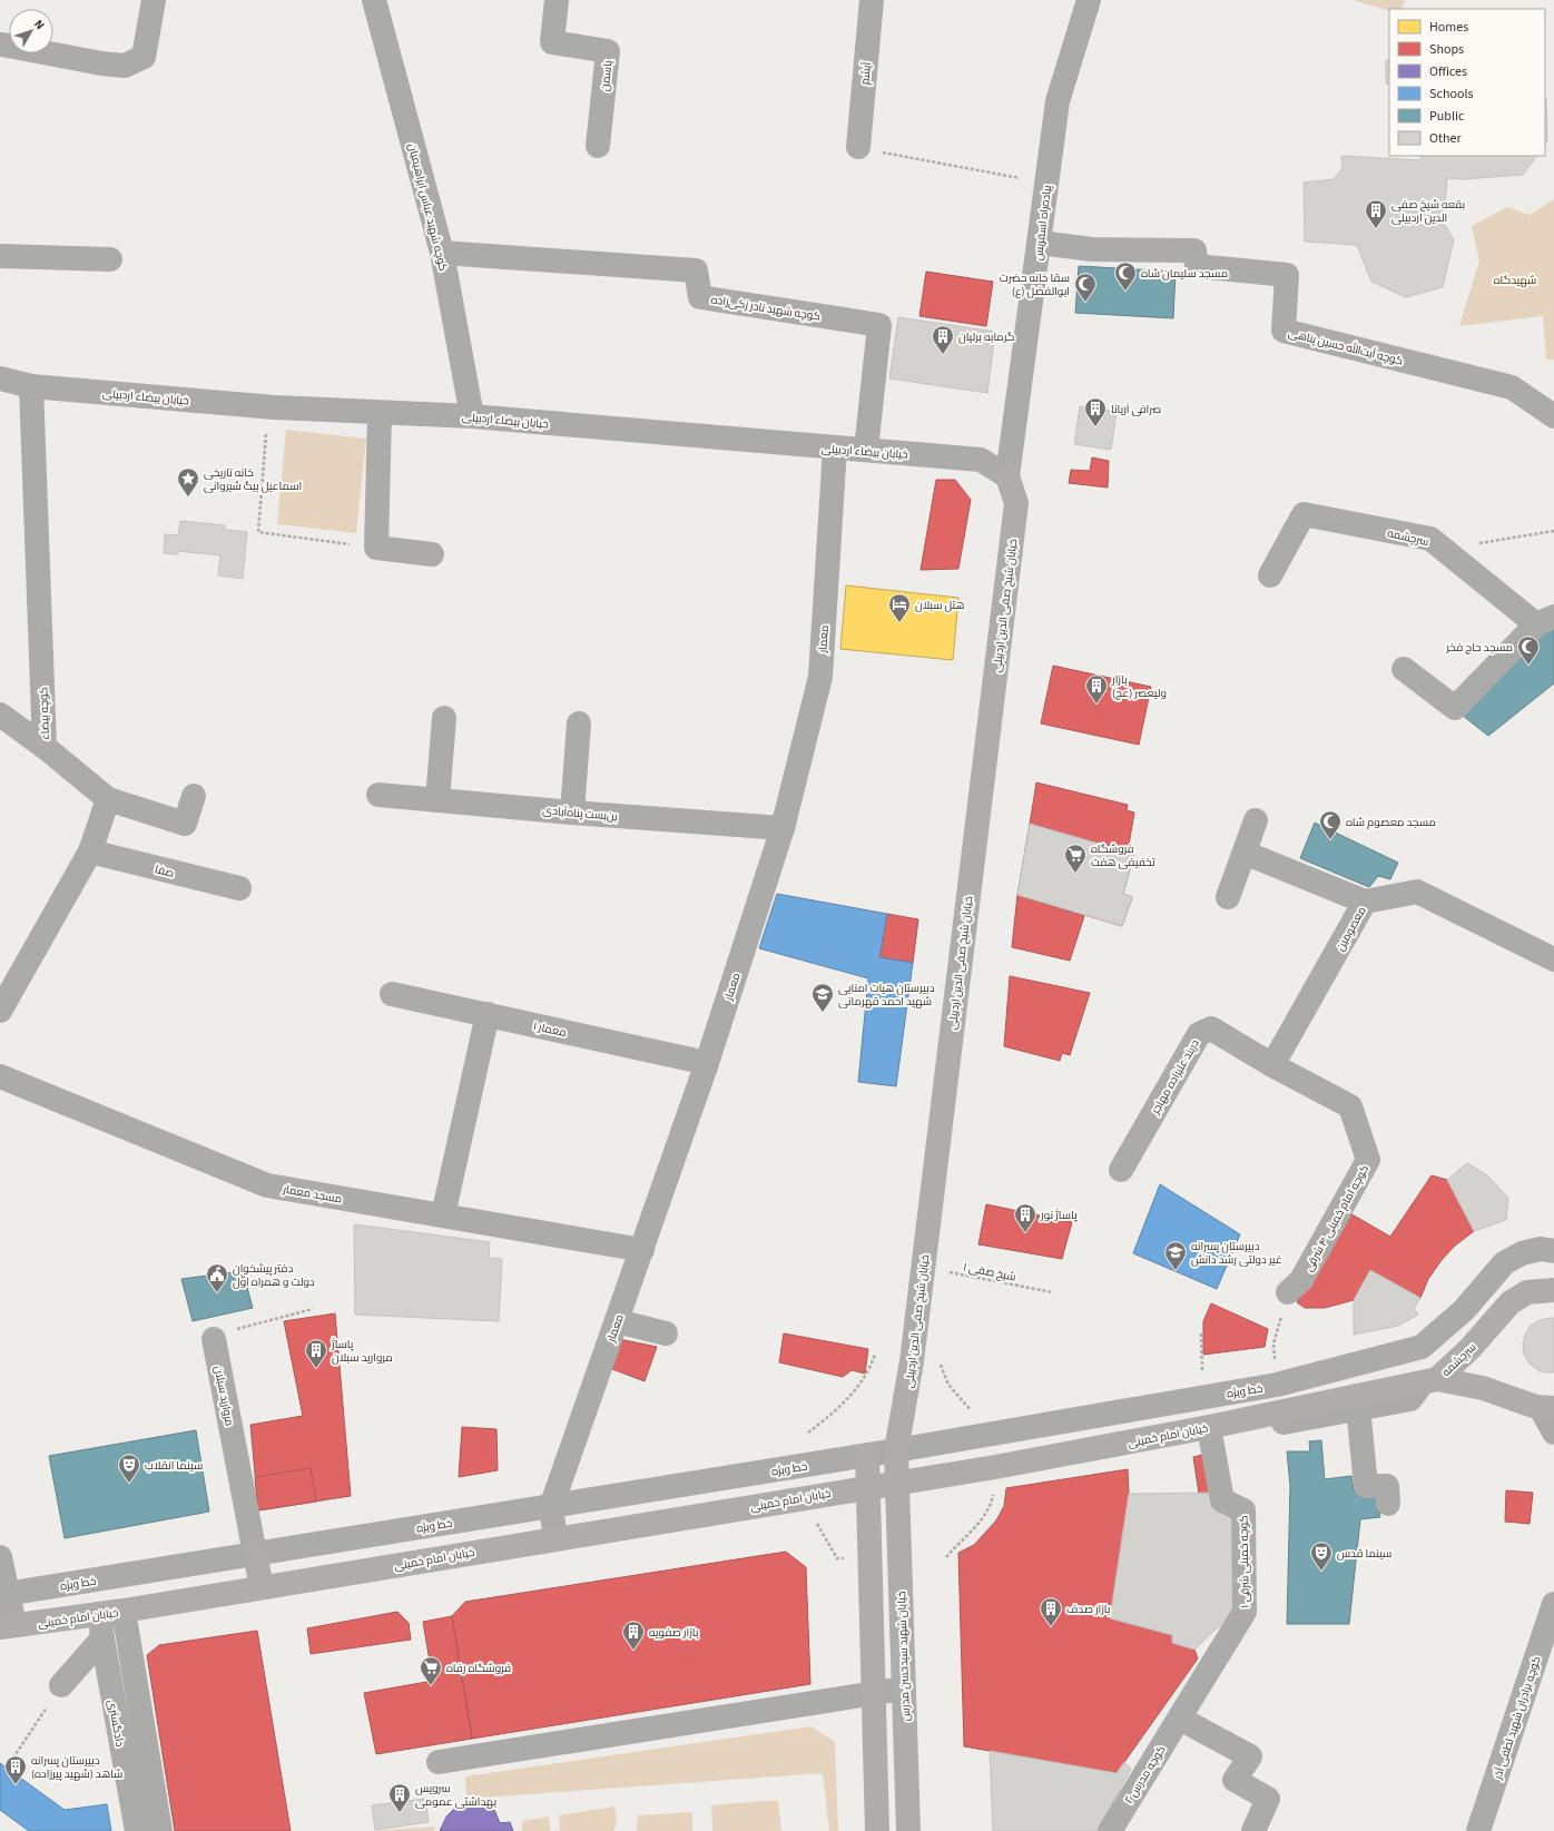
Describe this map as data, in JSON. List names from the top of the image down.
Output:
{
  "streets": {
    "main road": [
      "سرچشمه",
      "خیابان شیخ صفی الدین اردبیلی",
      "خیابان امام خمینی",
      "خیابان شهید سیدحسن مدرس"
    ],
    "street": [
      "آیشم",
      "یاسمن",
      "کوچه شهید عباس ابراهیمیان",
      "پیاده‌راه اسفریس",
      "کوچه شهید نادر زکی‌زاده",
      "کوچه آیت‌الله حسین پناهی",
      "خیابان بیضاء اردبیلی",
      "معمار",
      "کوچه بیضاء",
      "بن‌بست پناه‌آبادی",
      "صفا",
      "معصومین",
      "معمار ۱",
      "دربند علیزاده مهاجر",
      "مسجد معمار",
      "کوچه امام خمینی ۴ شرقی",
      "خط ویژه",
      "مروارید سبلان",
      "کوچه خمینی شرقی ۱",
      "کوچه برادران شهید لطفی آذر",
      "دادگستری",
      "کوچه مدرس ۲"
    ],
    "path": ["شیخ صفی ۱"]
  },
  "crossings": [
    ["کوچه شهید عباس ابراهیمیان", "کوچه شهید نادر زکی‌زاده"],
    ["کوچه شهید عباس ابراهیمیان", "خیابان بیضاء اردبیلی"],
    ["پیاده‌راه اسفریس", "کوچه آیت‌الله حسین پناهی"],
    ["پیاده‌راه اسفریس", "خیابان بیضاء اردبیلی"],
    ["پیاده‌راه اسفریس", "خیابان شیخ صفی الدین اردبیلی"],
    ["کوچه شهید نادر زکی‌زاده", "خیابان بیضاء اردبیلی"],
    ["خیابان بیضاء اردبیلی", "خیابان شیخ صفی الدین اردبیلی"],
    ["خیابان بیضاء اردبیلی", "معمار"],
    ["خیابان بیضاء اردبیلی", "کوچه بیضاء"],
    ["سرچشمه", "خیابان امام خمینی"],
    ["خیابان شیخ صفی الدین اردبیلی", "شیخ صفی ۱"],
    ["خیابان شیخ صفی الدین اردبیلی", "خط ویژه"],
    ["خیابان شیخ صفی الدین اردبیلی", "خیابان امام خمینی"],
    ["خیابان شیخ صفی الدین اردبیلی", "خیابان شهید سیدحسن مدرس"],
    ["معمار", "بن‌بست پناه‌آبادی"],
    ["معمار", "معمار ۱"],
    ["معمار", "مسجد معمار"],
    ["معمار", "خط ویژه"],
    ["معصومین", "دربند علیزاده مهاجر"],
    ["معصومین", "کوچه امام خمینی ۴ شرقی"],
    ["دربند علیزاده مهاجر", "کوچه امام خمینی ۴ شرقی"],
    ["خط ویژه", "مروارید سبلان"],
    ["خیابان امام خمینی", "کوچه خمینی شرقی ۱"],
    ["خیابان امام خمینی", "خیابان شهید سیدحسن مدرس"],
    ["خیابان امام خمینی", "دادگستری"],
    ["کوچه خمینی شرقی ۱", "کوچه مدرس ۲"]
  ],
  "parks": ["شهیدگاه"],
  "places": {
    "building": [
      "بقعه شیخ صفی الدین اردبیلی",
      "گرمابه برلیان",
      "صرافی آریانا",
      "بازار ولیعصر (عج)",
      "پاساژ نور",
      "پاساژ مروارید سبلان",
      "بازار صدف",
      "بازار صفویه",
      "دبیرستان پسرانه شاهد (شهید پیرزاده)",
      "سرویس بهداشتی عمومی"
    ],
    "mosque": [
      "مسجد سلیمان شاه",
      "سقا خانه حضرت ابوالفضل (ع)",
      "مسجد حاج فخر",
      "مسجد معصوم شاه"
    ],
    "place": ["خانه تاریخی اسماعیل بیگ شیروانی"],
    "hotel": ["هتل سبلان"],
    "supermarket": ["فروشگاه تخفیفی هفت", "فروشگاه رفاه"],
    "school or university": ["دبیرستان هیات امنایی شهید احمد قهرمانی", "دبیرستان پسرانه غیر دولتی رشد دانش"],
    "public building": ["دفتر پیشخوان دولت و همراه اول"],
    "theatre": ["سینما انقلاب", "سینما قدس"]
  },
  "legend": [
    "Homes",
    "Shops",
    "Offices",
    "Schools",
    "Public",
    "Other"
  ],
  "north": "top right"
}
